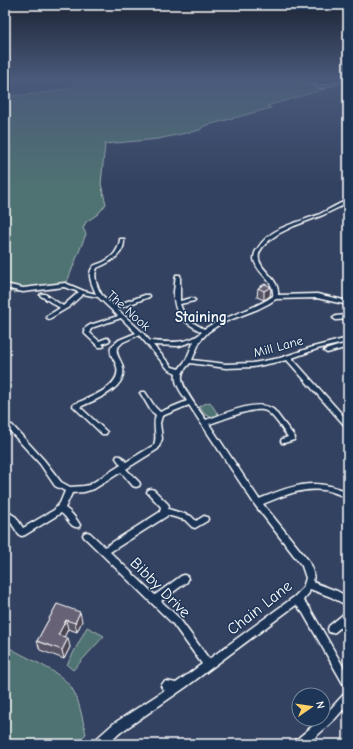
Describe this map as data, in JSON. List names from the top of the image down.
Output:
{
  "streets": {
    "street": [
      "The Nook",
      "Mill Lane",
      "Bibby Drive",
      "Chain Lane"
    ]
  },
  "crossings": [
    ["The Nook", "Chain Lane"],
    ["Bibby Drive", "Chain Lane"]
  ],
  "districts": ["Staining"],
  "north": "right"
}
